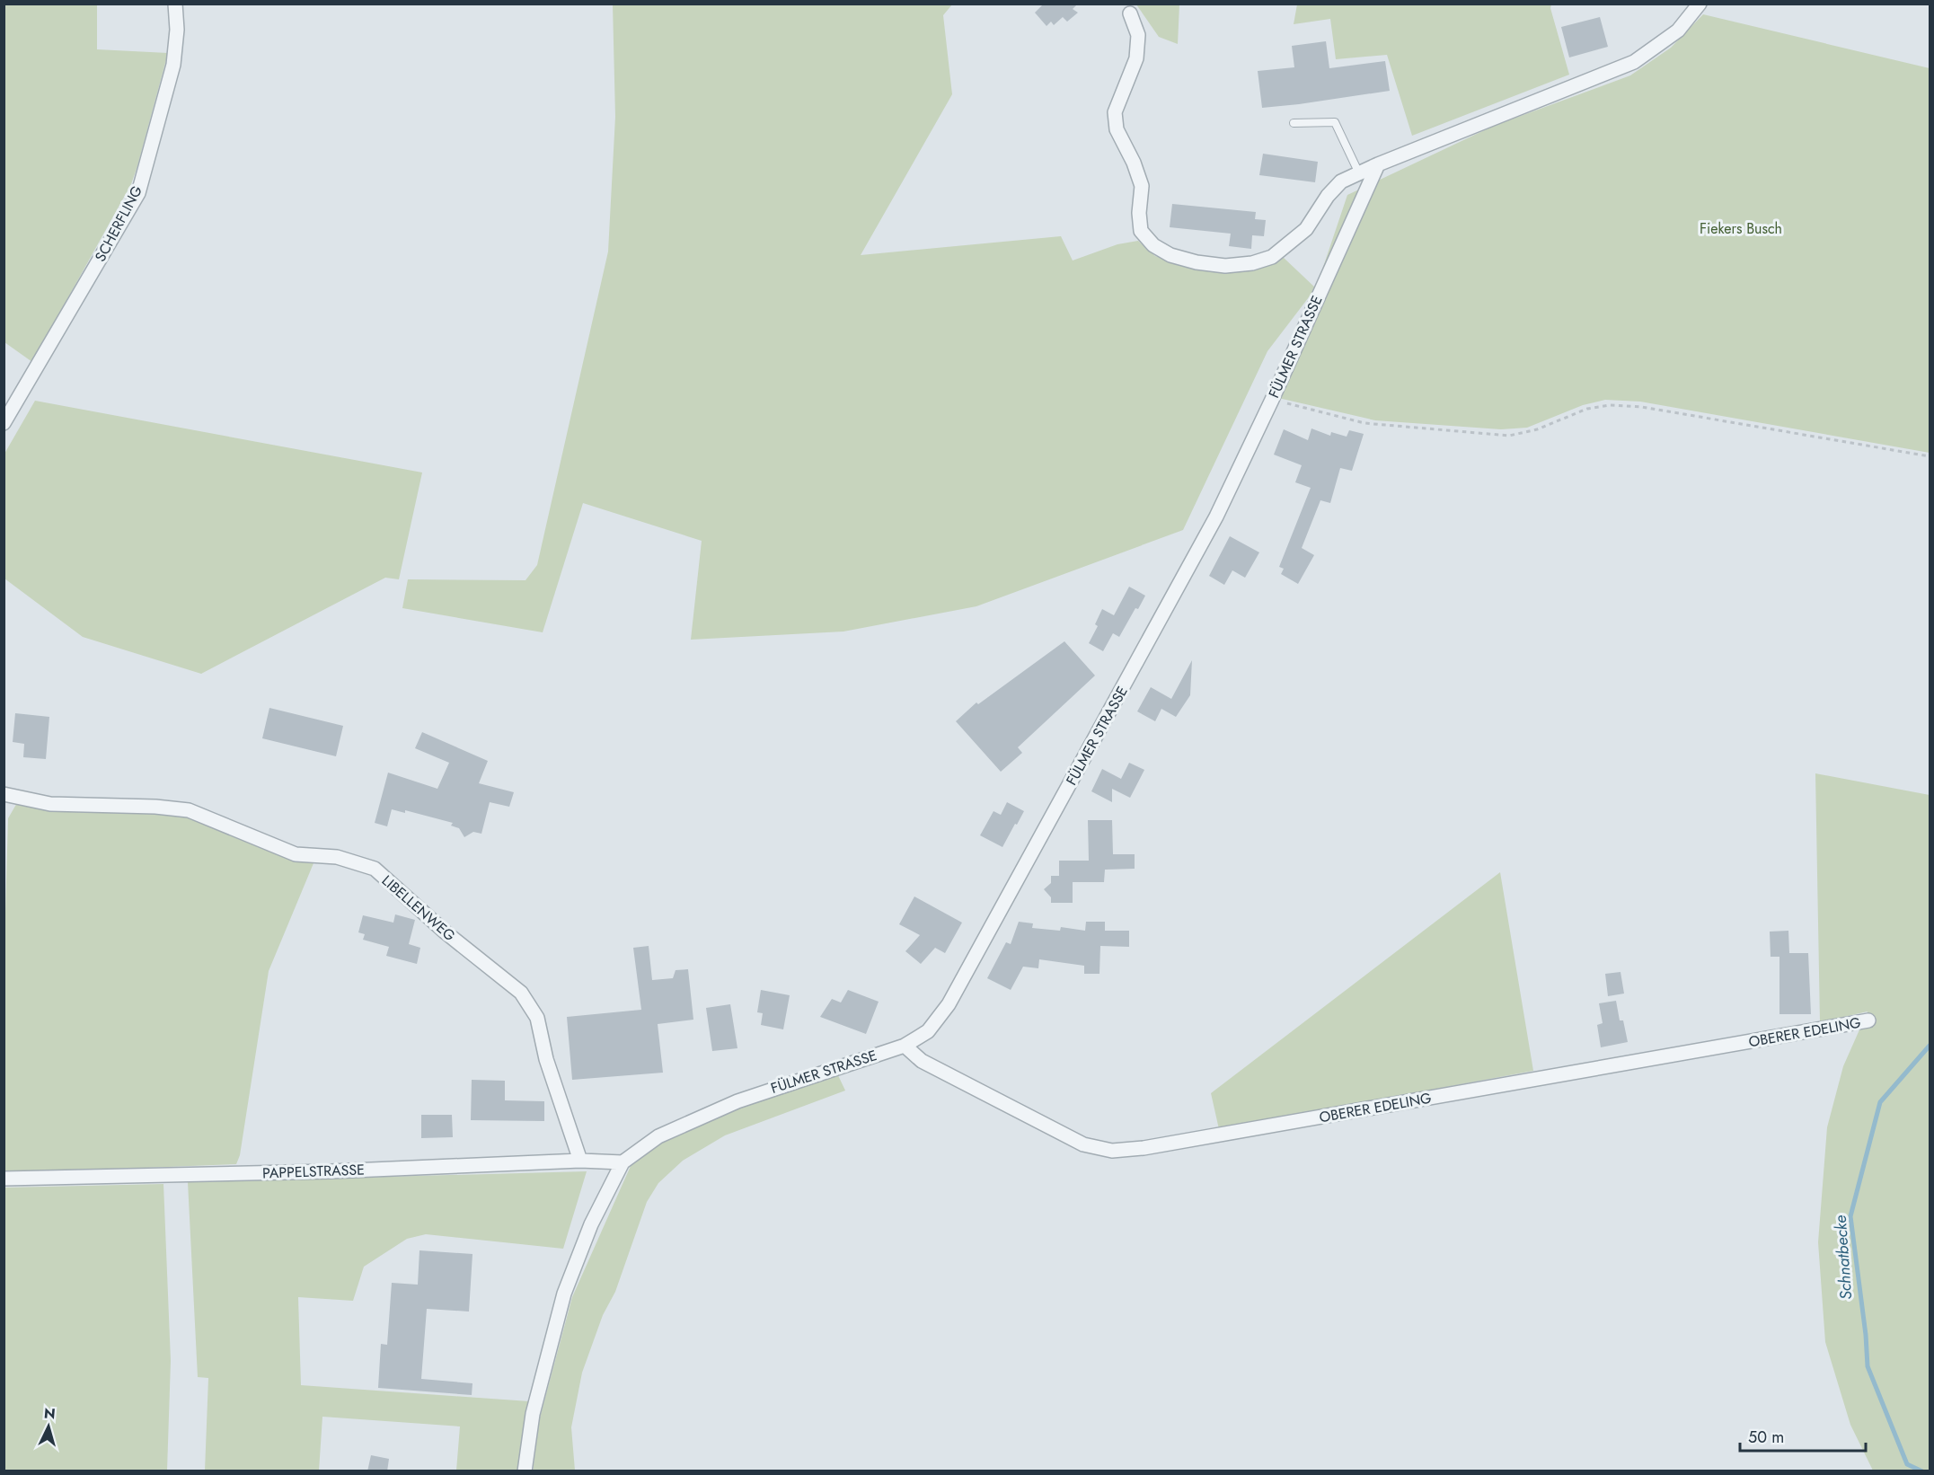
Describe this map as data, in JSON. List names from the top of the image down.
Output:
{
  "streets": {
    "street": [
      "SCHERFLING",
      "FÜLMER STRASSE",
      "LIBELLENWEG",
      "OBERER EDELING",
      "PAPPELSTRASSE"
    ]
  },
  "crossings": [
    ["FÜLMER STRASSE", "OBERER EDELING"],
    ["FÜLMER STRASSE", "PAPPELSTRASSE"],
    ["LIBELLENWEG", "PAPPELSTRASSE"]
  ],
  "water": ["Schnatbecke"],
  "parks": ["Fiekers Busch"],
  "scale_bar": "50 m",
  "north": "top"
}
